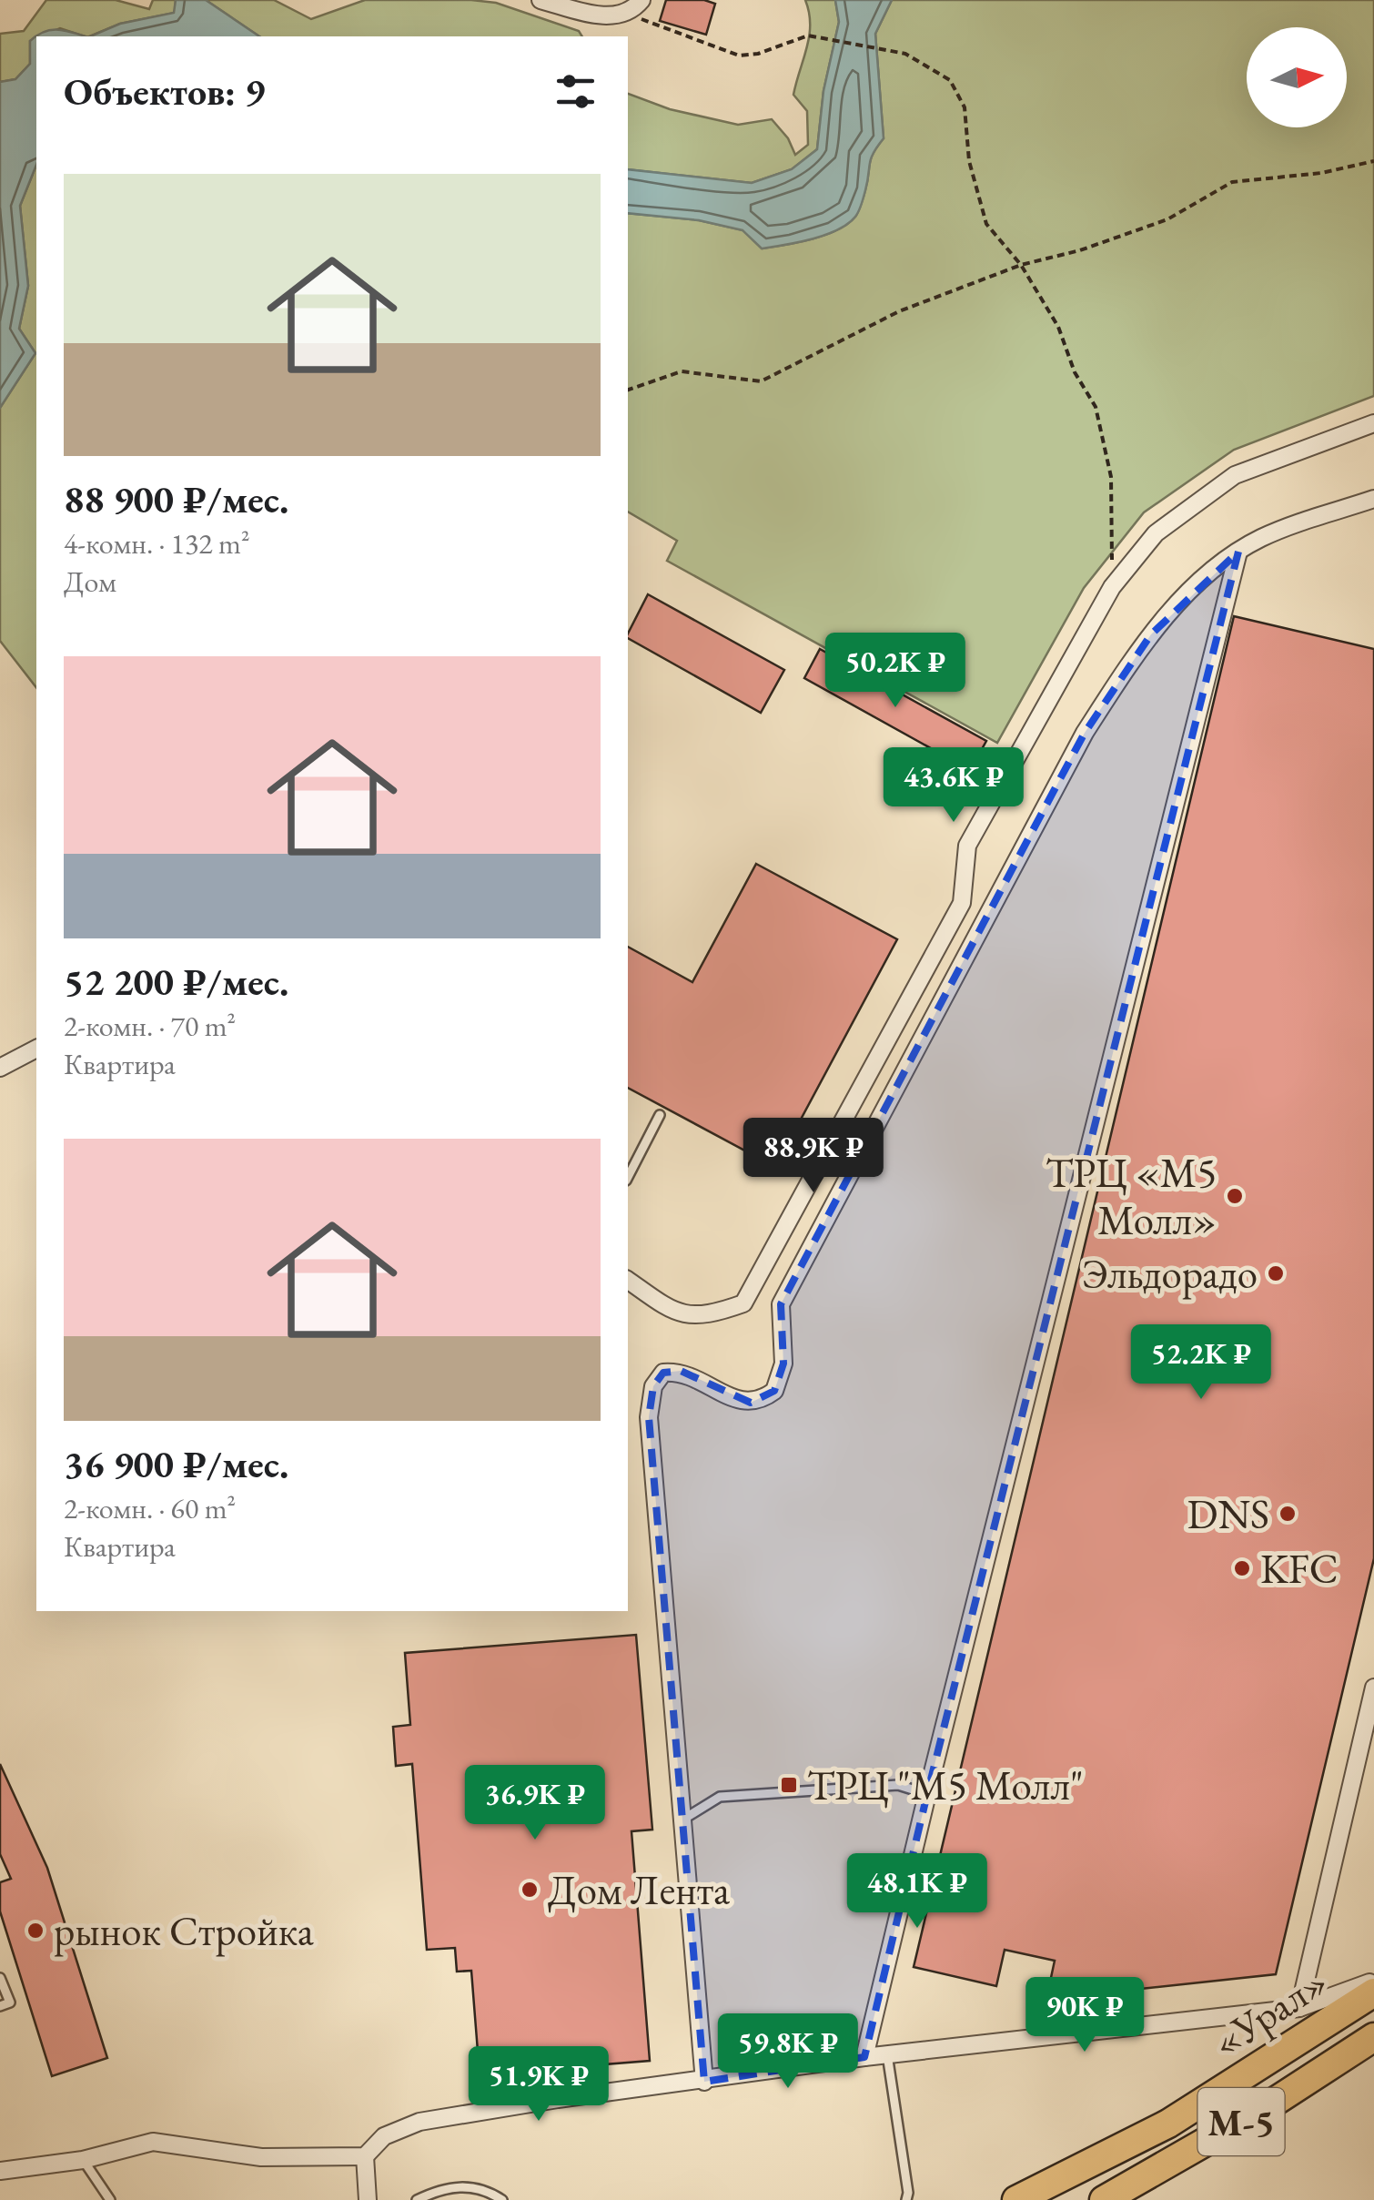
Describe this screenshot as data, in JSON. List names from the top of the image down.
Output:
{
  "streets": {
    "highway": ["«Урал»", "М-5"]
  },
  "places": {
    "other": [
      "ТРЦ «М5 Молл»",
      "Эльдорадо",
      "DNS",
      "KFC",
      "Дом Лента",
      "рынок Стройка"
    ],
    "transit": ["ТРЦ \"М5 Молл\""]
  },
  "north": "right",
  "page": {
    "heading": "Объектов: 9",
    "list": [
      {
        "name": "88 900 ₽/мес.",
        "note": "4-комн. · 132 m² · Дом"
      },
      {
        "name": "52 200 ₽/мес.",
        "note": "2-комн. · 70 m² · Квартира"
      },
      {
        "name": "36 900 ₽/мес.",
        "note": "2-комн. · 60 m² · Квартира"
      }
    ],
    "price": [
      "50.2K ₽",
      "43.6K ₽",
      "88.9K ₽",
      "52.2K ₽",
      "36.9K ₽",
      "48.1K ₽",
      "90K ₽",
      "59.8K ₽",
      "51.9K ₽"
    ]
  }
}
